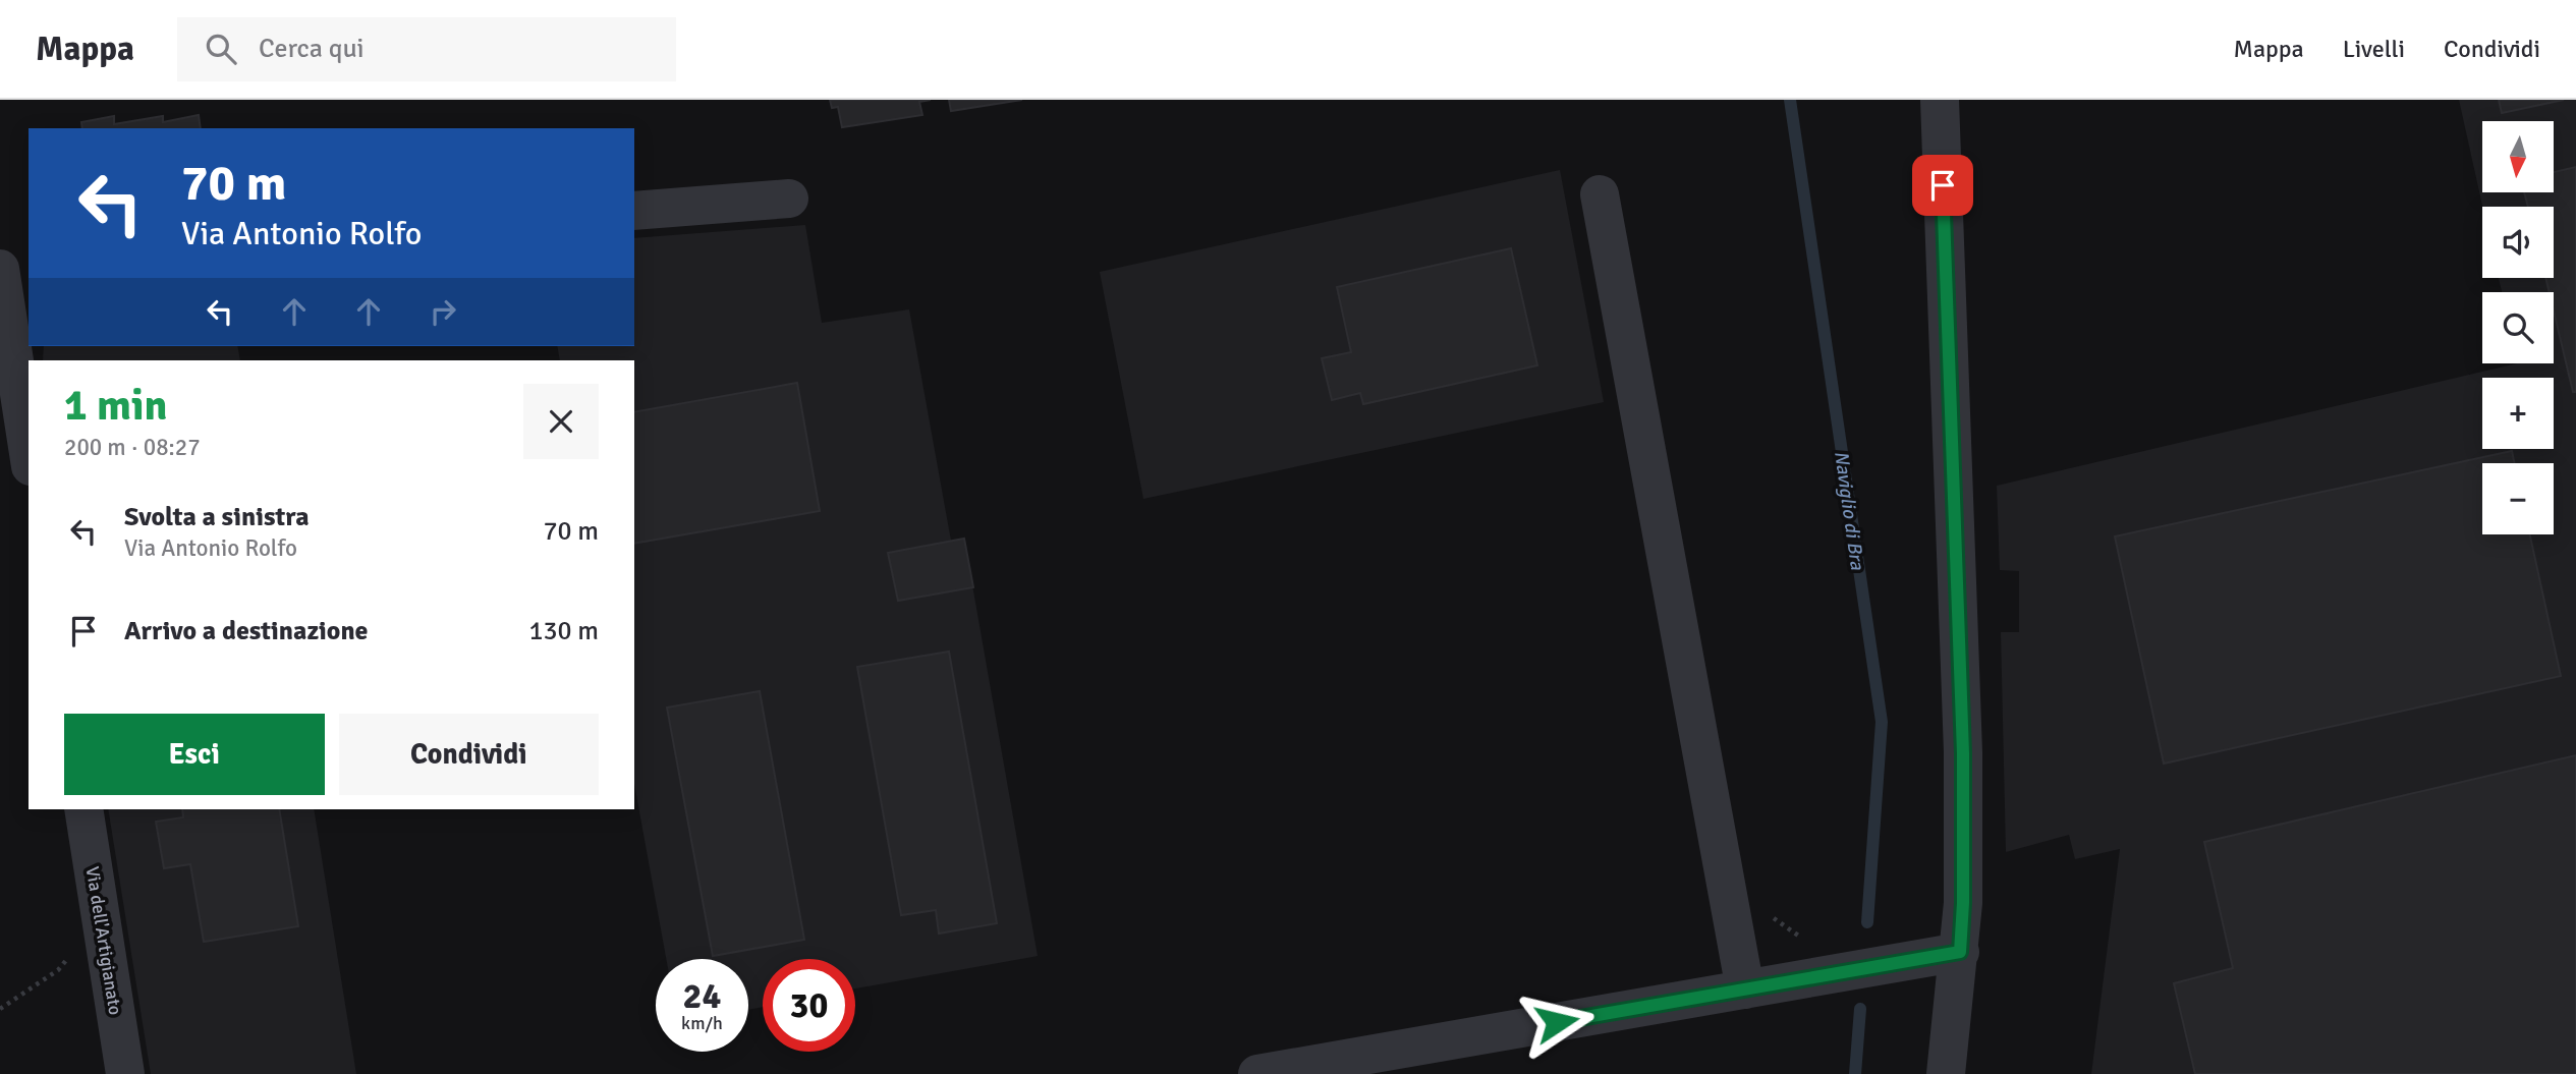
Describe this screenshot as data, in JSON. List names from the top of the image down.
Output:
{
  "streets": {
    "street": ["Via dell'Artigianato"]
  },
  "water": ["Naviglio di Bra"],
  "north": "bottom",
  "page": {
    "header": "Mappa",
    "search": "Cerca qui",
    "nav": ["Mappa", "Livelli", "Condividi"],
    "map_buttons": ["+", "−"],
    "turn": ["70 m", "Via Antonio Rolfo"],
    "heading": ["1 min", "200 m · 08:27"],
    "list": [
      {
        "name": "Svolta a sinistra",
        "note": "Via Antonio Rolfo",
        "value": "70 m"
      },
      {
        "name": "Arrivo a destinazione",
        "value": "130 m"
      }
    ],
    "buttons": ["Esci", "Condividi"],
    "speed": "24 km/h",
    "limit": "30"
  }
}
